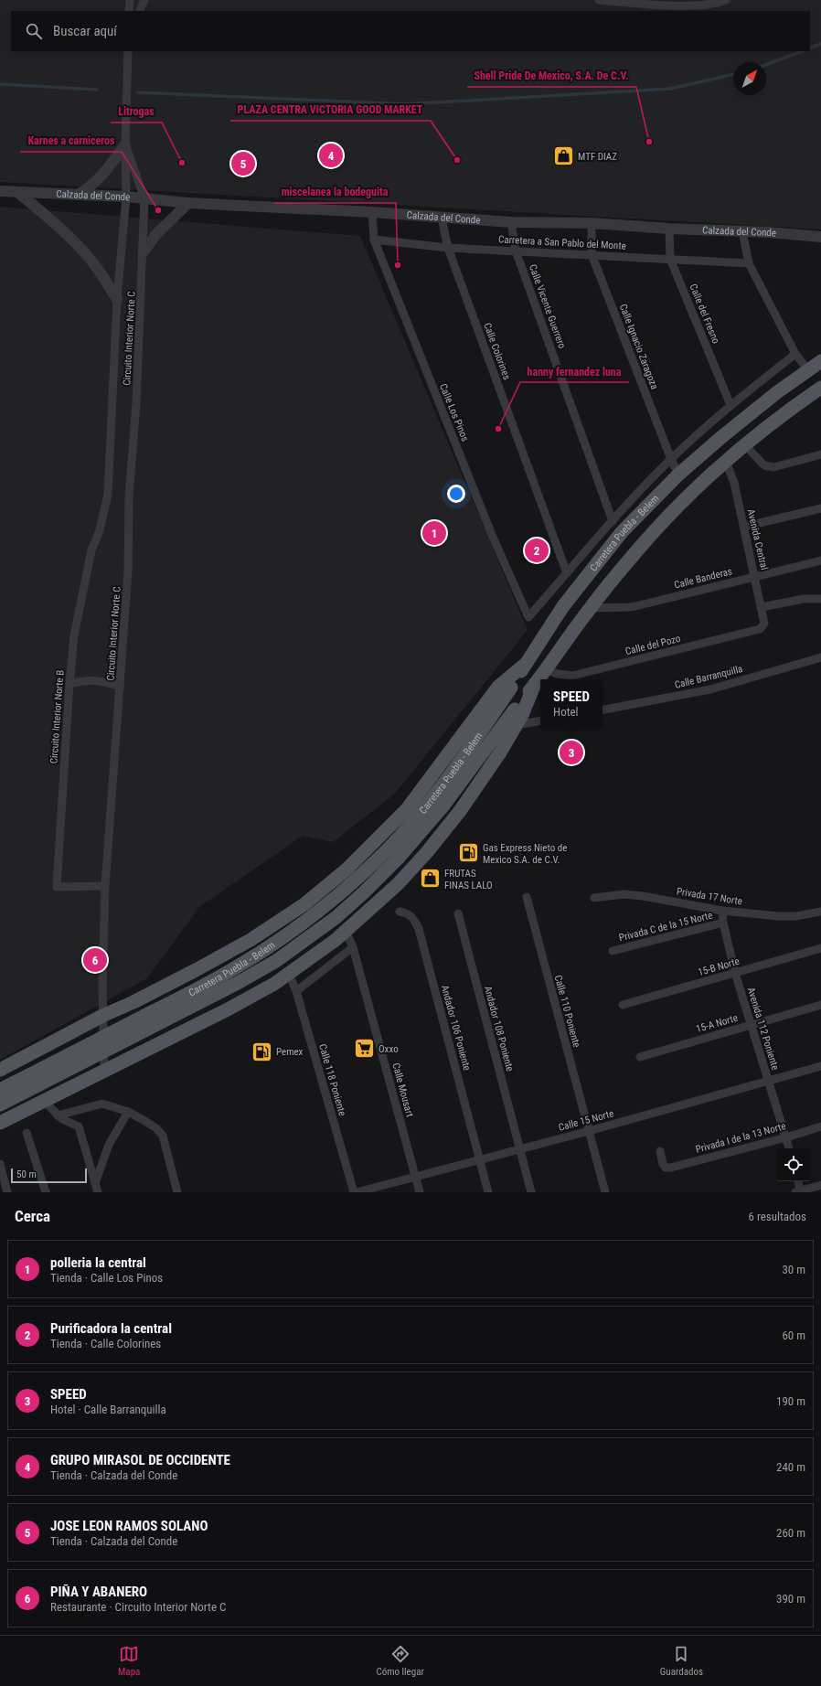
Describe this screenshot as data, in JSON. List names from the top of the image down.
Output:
{
  "streets": {
    "main road": ["Carretera Puebla - Belem"],
    "street": [
      "Calzada del Conde",
      "Carretera a San Pablo del Monte",
      "Calle Vicente Guerrero",
      "Calle del Fresno",
      "Circuito Interior Norte C",
      "Calle Ignacio Zaragoza",
      "Calle Colorines",
      "Calle Los Pinos",
      "Avenida Central",
      "Calle Banderas",
      "Calle del Pozo",
      "Calle Barranquilla",
      "Circuito Interior Norte B",
      "Privada 17 Norte",
      "Privada C de la 15 Norte",
      "15-B Norte",
      "Calle 110 Poniente",
      "15-A Norte",
      "Andador 106 Poniente",
      "Andador 108 Poniente",
      "Avenida 112 Poniente",
      "Calle 118 Poniente",
      "Calle Mousart",
      "Calle 15 Norte",
      "Privada I de la 13 Norte"
    ]
  },
  "crossings": [
    ["Calzada del Conde", "Calle Vicente Guerrero"],
    ["Calzada del Conde", "Calle del Fresno"],
    ["Calzada del Conde", "Circuito Interior Norte C"],
    ["Calzada del Conde", "Calle Ignacio Zaragoza"],
    ["Calzada del Conde", "Calle Colorines"],
    ["Calzada del Conde", "Calle Los Pinos"],
    ["Carretera a San Pablo del Monte", "Calle Vicente Guerrero"],
    ["Carretera a San Pablo del Monte", "Calle del Fresno"],
    ["Carretera a San Pablo del Monte", "Calle Ignacio Zaragoza"],
    ["Carretera a San Pablo del Monte", "Calle Colorines"],
    ["Carretera a San Pablo del Monte", "Calle Los Pinos"],
    ["Circuito Interior Norte C", "Circuito Interior Norte B"],
    ["Calle Ignacio Zaragoza", "Carretera Puebla - Belem"],
    ["Calle Colorines", "Calle Los Pinos"],
    ["Carretera Puebla - Belem", "Avenida Central"],
    ["Carretera Puebla - Belem", "Calle Banderas"],
    ["Carretera Puebla - Belem", "Calle del Pozo"],
    ["Avenida Central", "Calle Banderas"],
    ["Avenida Central", "Calle del Pozo"],
    ["Privada 17 Norte", "Avenida 112 Poniente"],
    ["Privada C de la 15 Norte", "Avenida 112 Poniente"],
    ["15-B Norte", "Avenida 112 Poniente"],
    ["Calle 110 Poniente", "Calle 15 Norte"],
    ["15-A Norte", "Avenida 112 Poniente"],
    ["Andador 106 Poniente", "Calle 15 Norte"],
    ["Andador 108 Poniente", "Calle 15 Norte"],
    ["Avenida 112 Poniente", "Calle 15 Norte"],
    ["Avenida 112 Poniente", "Privada I de la 13 Norte"],
    ["Calle Mousart", "Calle 15 Norte"]
  ],
  "places": {
    "other": [
      "Shell Pride De Mexico, S.A. De C.V.",
      "PLAZA CENTRA VICTORIA GOOD MARKET",
      "Litrogas",
      "Karnes a carniceros",
      "miscelanea la bodeguita",
      "hanny fernandez luna"
    ],
    "shop": ["MTF DIAZ", "FRUTAS FINAS LALO"],
    "fuel station": ["Gas Express Nieto de Mexico S.A. de C.V.", "Pemex"],
    "supermarket": ["Oxxo"]
  },
  "scale_bar": "50 m",
  "north": "top right",
  "page": {
    "search": "Buscar aquí",
    "pins": [
      "4",
      "5",
      "1",
      "2",
      "3",
      "6"
    ],
    "popup": ["SPEED", "Hotel"],
    "scale": "50 m",
    "heading": ["Cerca", "6 resultados"],
    "list": [
      {
        "mark": "1",
        "name": "polleria la central",
        "note": "Tienda · Calle Los Pinos",
        "value": "30 m"
      },
      {
        "mark": "2",
        "name": "Purificadora la central",
        "note": "Tienda · Calle Colorines",
        "value": "60 m"
      },
      {
        "mark": "3",
        "name": "SPEED",
        "note": "Hotel · Calle Barranquilla",
        "value": "190 m"
      },
      {
        "mark": "4",
        "name": "GRUPO MIRASOL DE OCCIDENTE",
        "note": "Tienda · Calzada del Conde",
        "value": "240 m"
      },
      {
        "mark": "5",
        "name": "JOSE LEON RAMOS SOLANO",
        "note": "Tienda · Calzada del Conde",
        "value": "260 m"
      },
      {
        "mark": "6",
        "name": "PIÑA Y ABANERO",
        "note": "Restaurante · Circuito Interior Norte C",
        "value": "390 m"
      }
    ],
    "nav": ["Mapa", "Cómo llegar", "Guardados"]
  }
}
